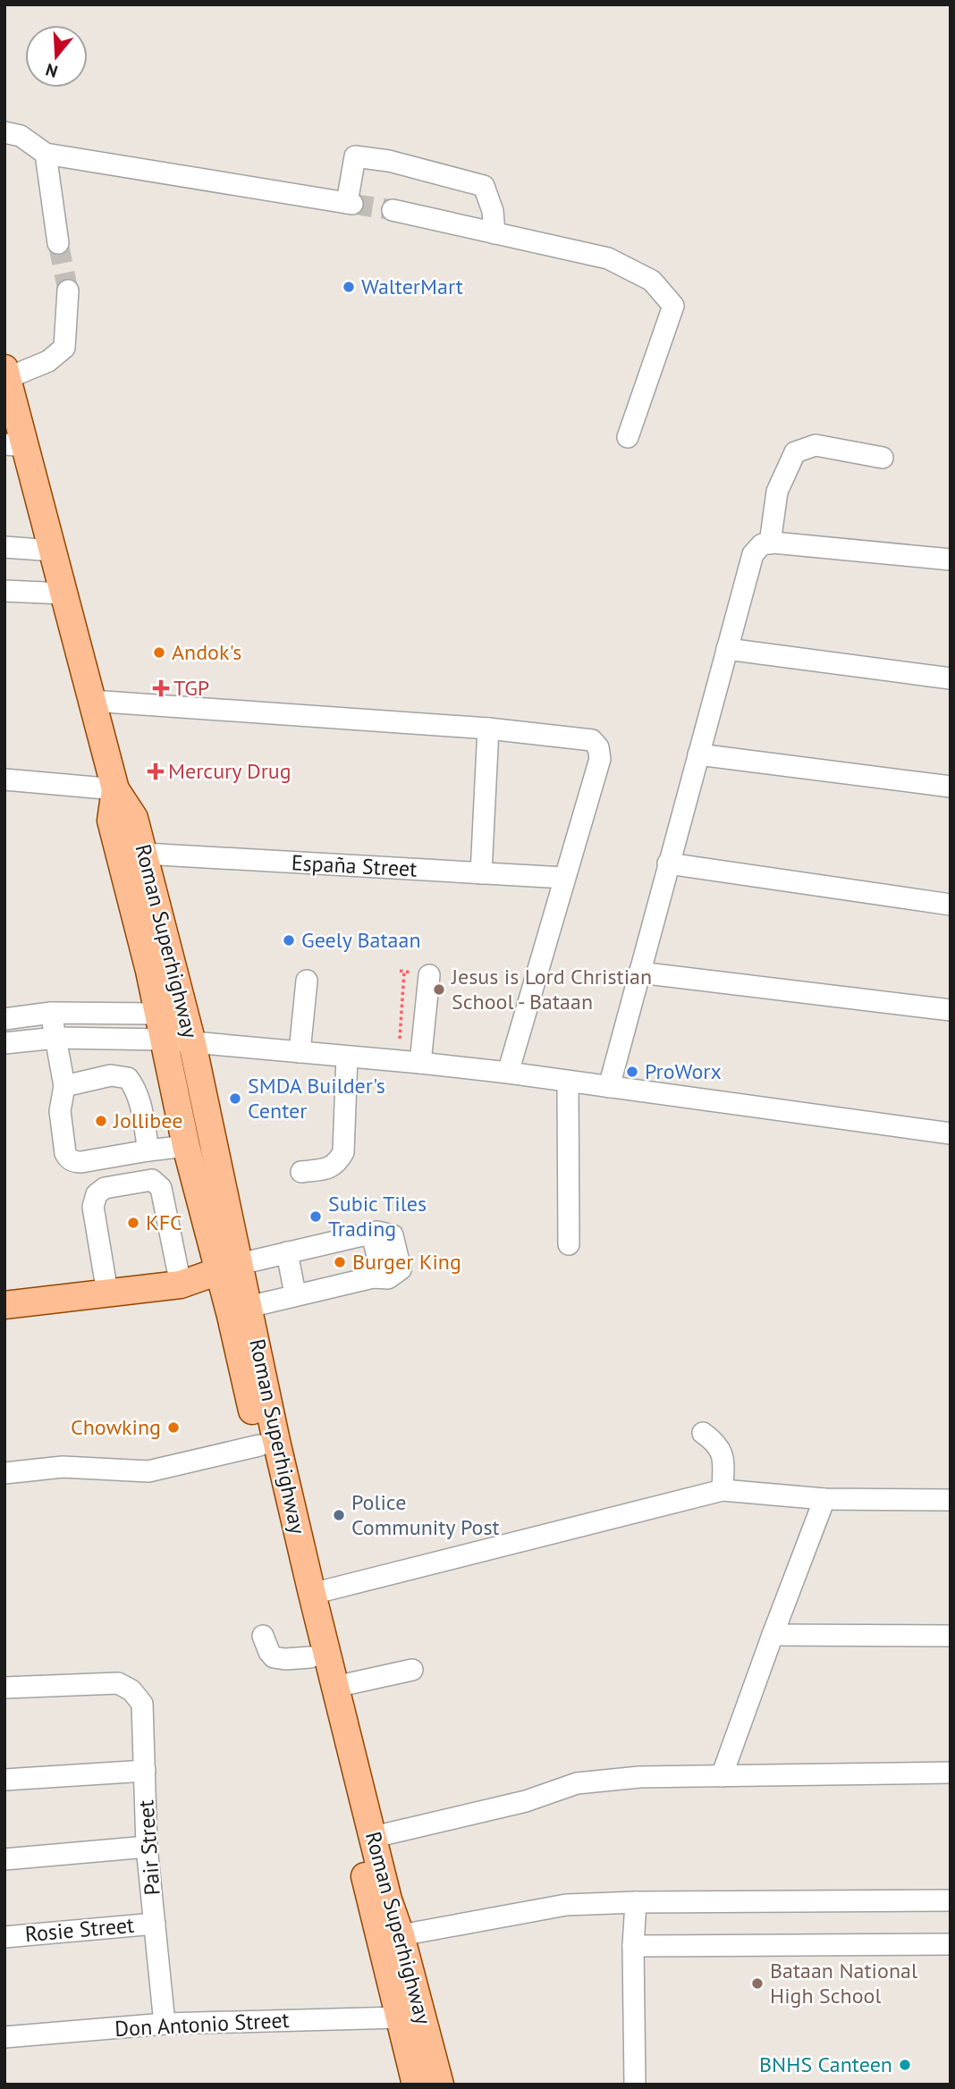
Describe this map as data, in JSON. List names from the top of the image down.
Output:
{
  "streets": {
    "main road": ["Roman Superhighway"],
    "street": [
      "España Street",
      "Pair Street",
      "Rosie Street",
      "Don Antonio Street"
    ]
  },
  "crossings": [
    ["España Street", "Roman Superhighway"],
    ["Roman Superhighway", "Don Antonio Street"],
    ["Pair Street", "Rosie Street"],
    ["Pair Street", "Don Antonio Street"]
  ],
  "places": {
    "other": [
      "WalterMart",
      "Andok's",
      "Geely Bataan",
      "Jesus is Lord Christian School - Bataan",
      "ProWorx",
      "SMDA Builder's Center",
      "Jollibee",
      "Subic Tiles Trading",
      "KFC",
      "Burger King",
      "Chowking",
      "Police Community Post",
      "Bataan National High School",
      "BNHS Canteen"
    ],
    "health": ["TGP", "Mercury Drug"]
  },
  "north": "bottom"
}
